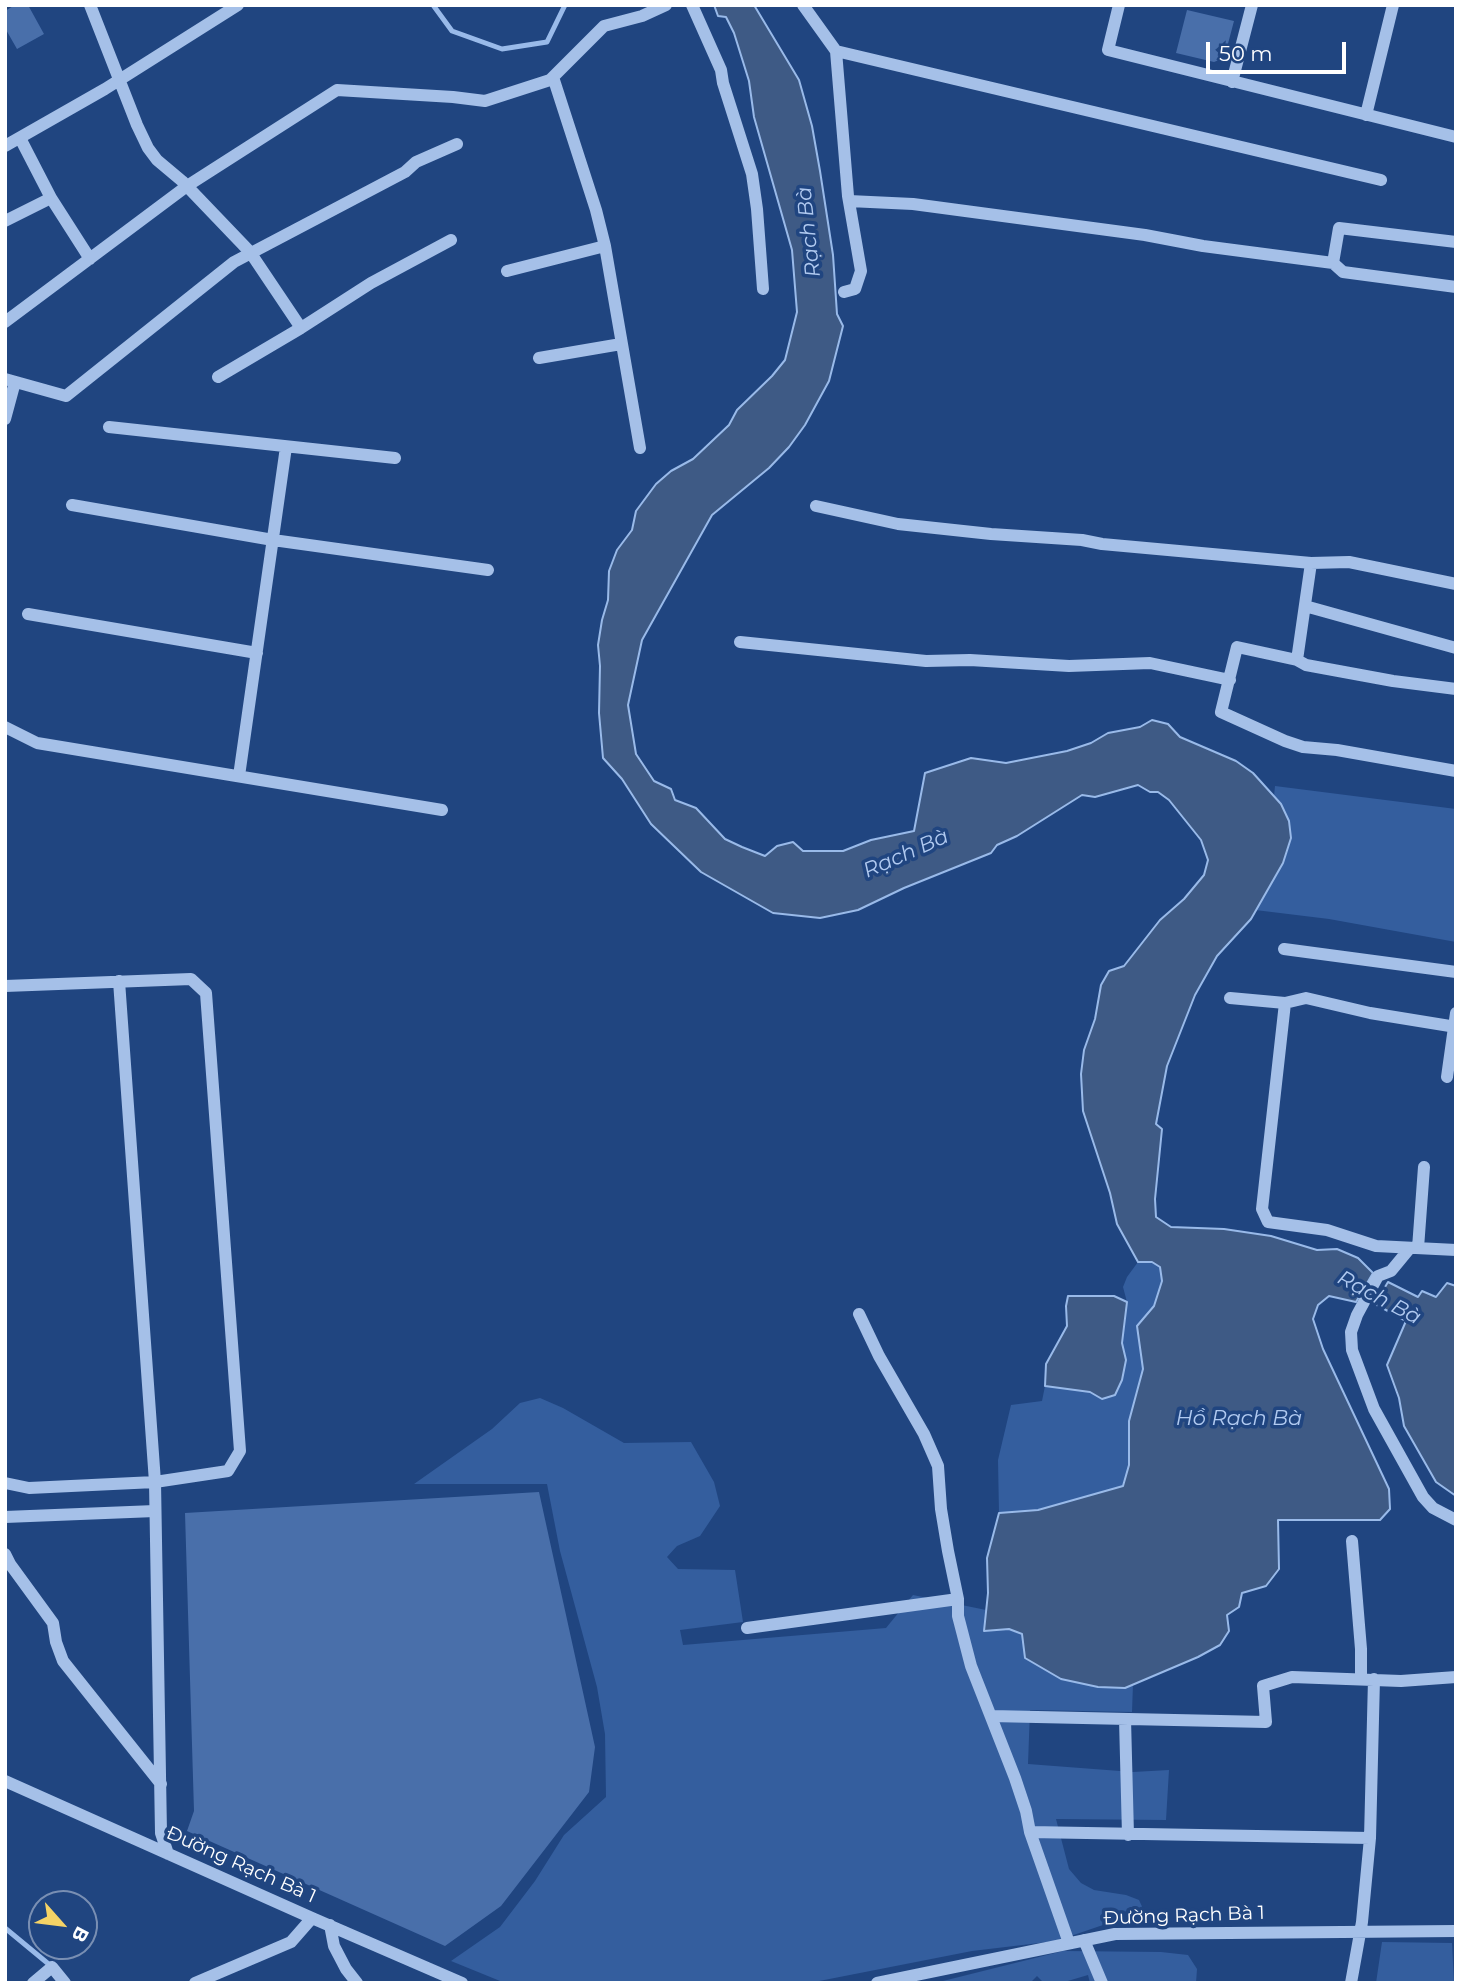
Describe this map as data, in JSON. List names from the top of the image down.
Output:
{
  "streets": {
    "street": ["Đường Rạch Bà 1"]
  },
  "water": ["Rạch Bà", "Hồ Rạch Bà"],
  "scale_bar": "50 m",
  "north": "bottom right"
}
